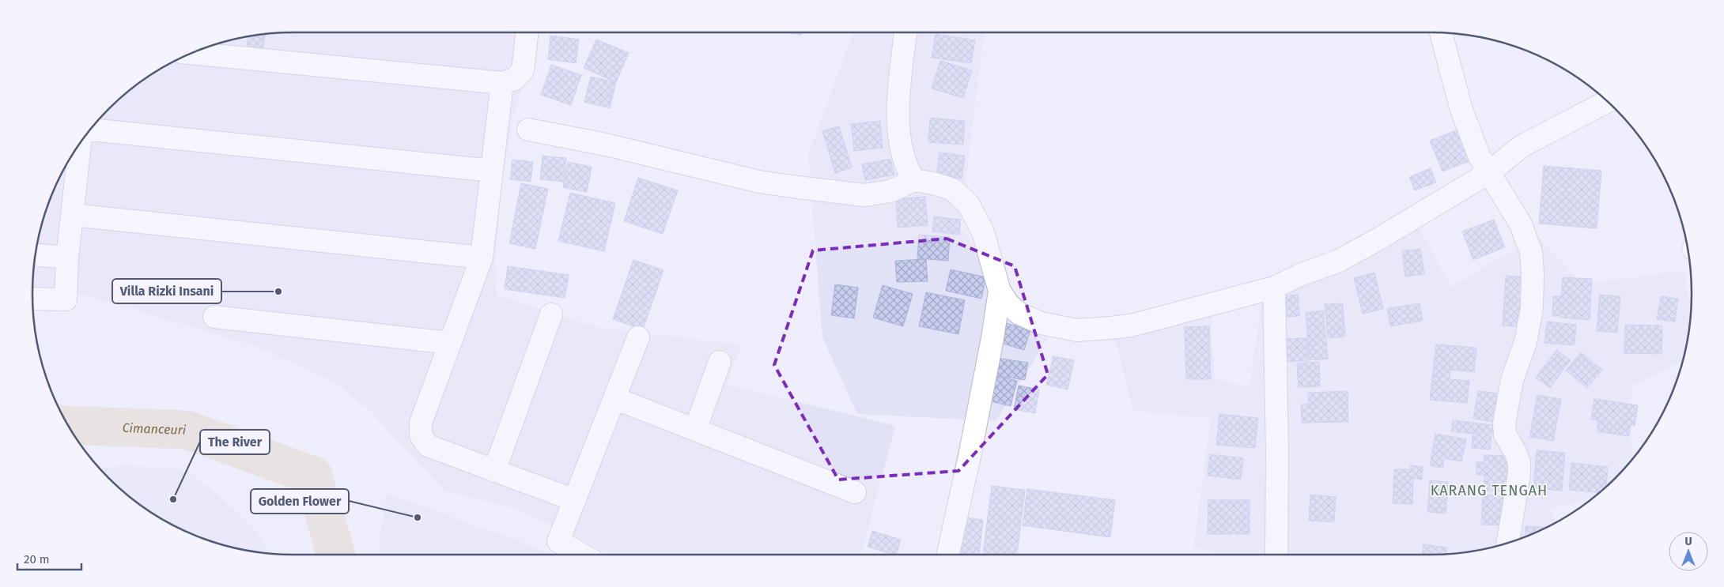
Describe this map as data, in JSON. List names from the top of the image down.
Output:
{
  "districts": ["KARANG TENGAH"],
  "water": ["Cimanceuri"],
  "places": ["Villa Rizki Insani", "The River", "Golden Flower"],
  "scale_bar": "20 m",
  "north": "top"
}
